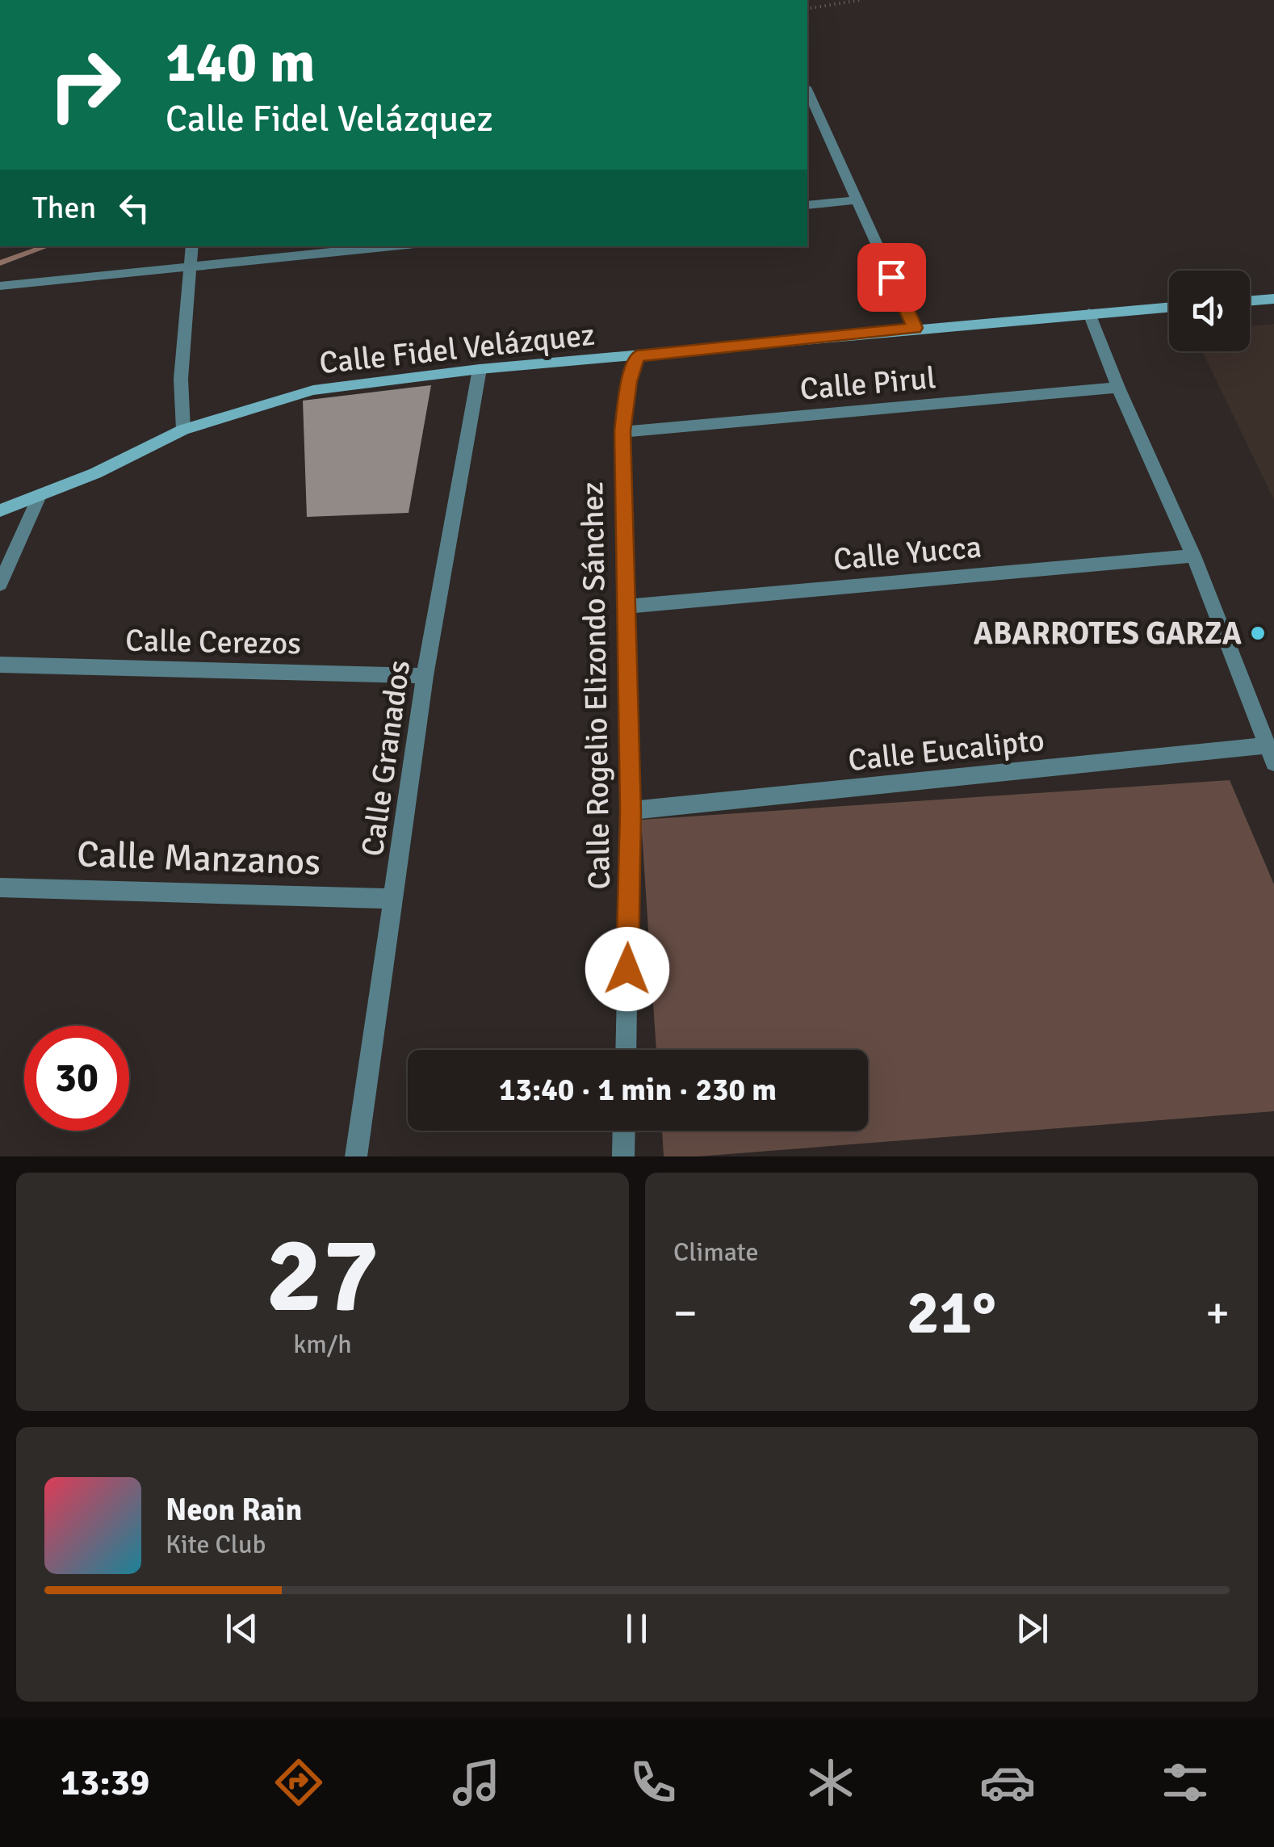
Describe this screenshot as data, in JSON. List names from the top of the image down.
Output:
{
  "streets": {
    "street": [
      "Calle Fidel Velázquez",
      "Calle Pirul",
      "Calle Yucca",
      "Calle Cerezos",
      "Calle Rogelio Elizondo Sánchez",
      "Calle Eucalipto",
      "Calle Granados",
      "Calle Manzanos"
    ]
  },
  "crossings": [
    ["Calle Fidel Velázquez", "Calle Rogelio Elizondo Sánchez"],
    ["Calle Fidel Velázquez", "Calle Granados"],
    ["Calle Pirul", "Calle Rogelio Elizondo Sánchez"],
    ["Calle Yucca", "Calle Rogelio Elizondo Sánchez"],
    ["Calle Cerezos", "Calle Granados"],
    ["Calle Rogelio Elizondo Sánchez", "Calle Eucalipto"],
    ["Calle Granados", "Calle Manzanos"]
  ],
  "places": ["ABARROTES GARZA"],
  "page": {
    "turn": ["140 m", "Calle Fidel Velázquez"],
    "then": "Then",
    "limit": "30",
    "trip": "13:40 · 1 min · 230 m",
    "tile": [
      ["27", "km/h"],
      "Climate"
    ],
    "heat": ["−", "21°", "+"],
    "song": ["Neon Rain", "Kite Club"],
    "tabs": "13:39"
  }
}
